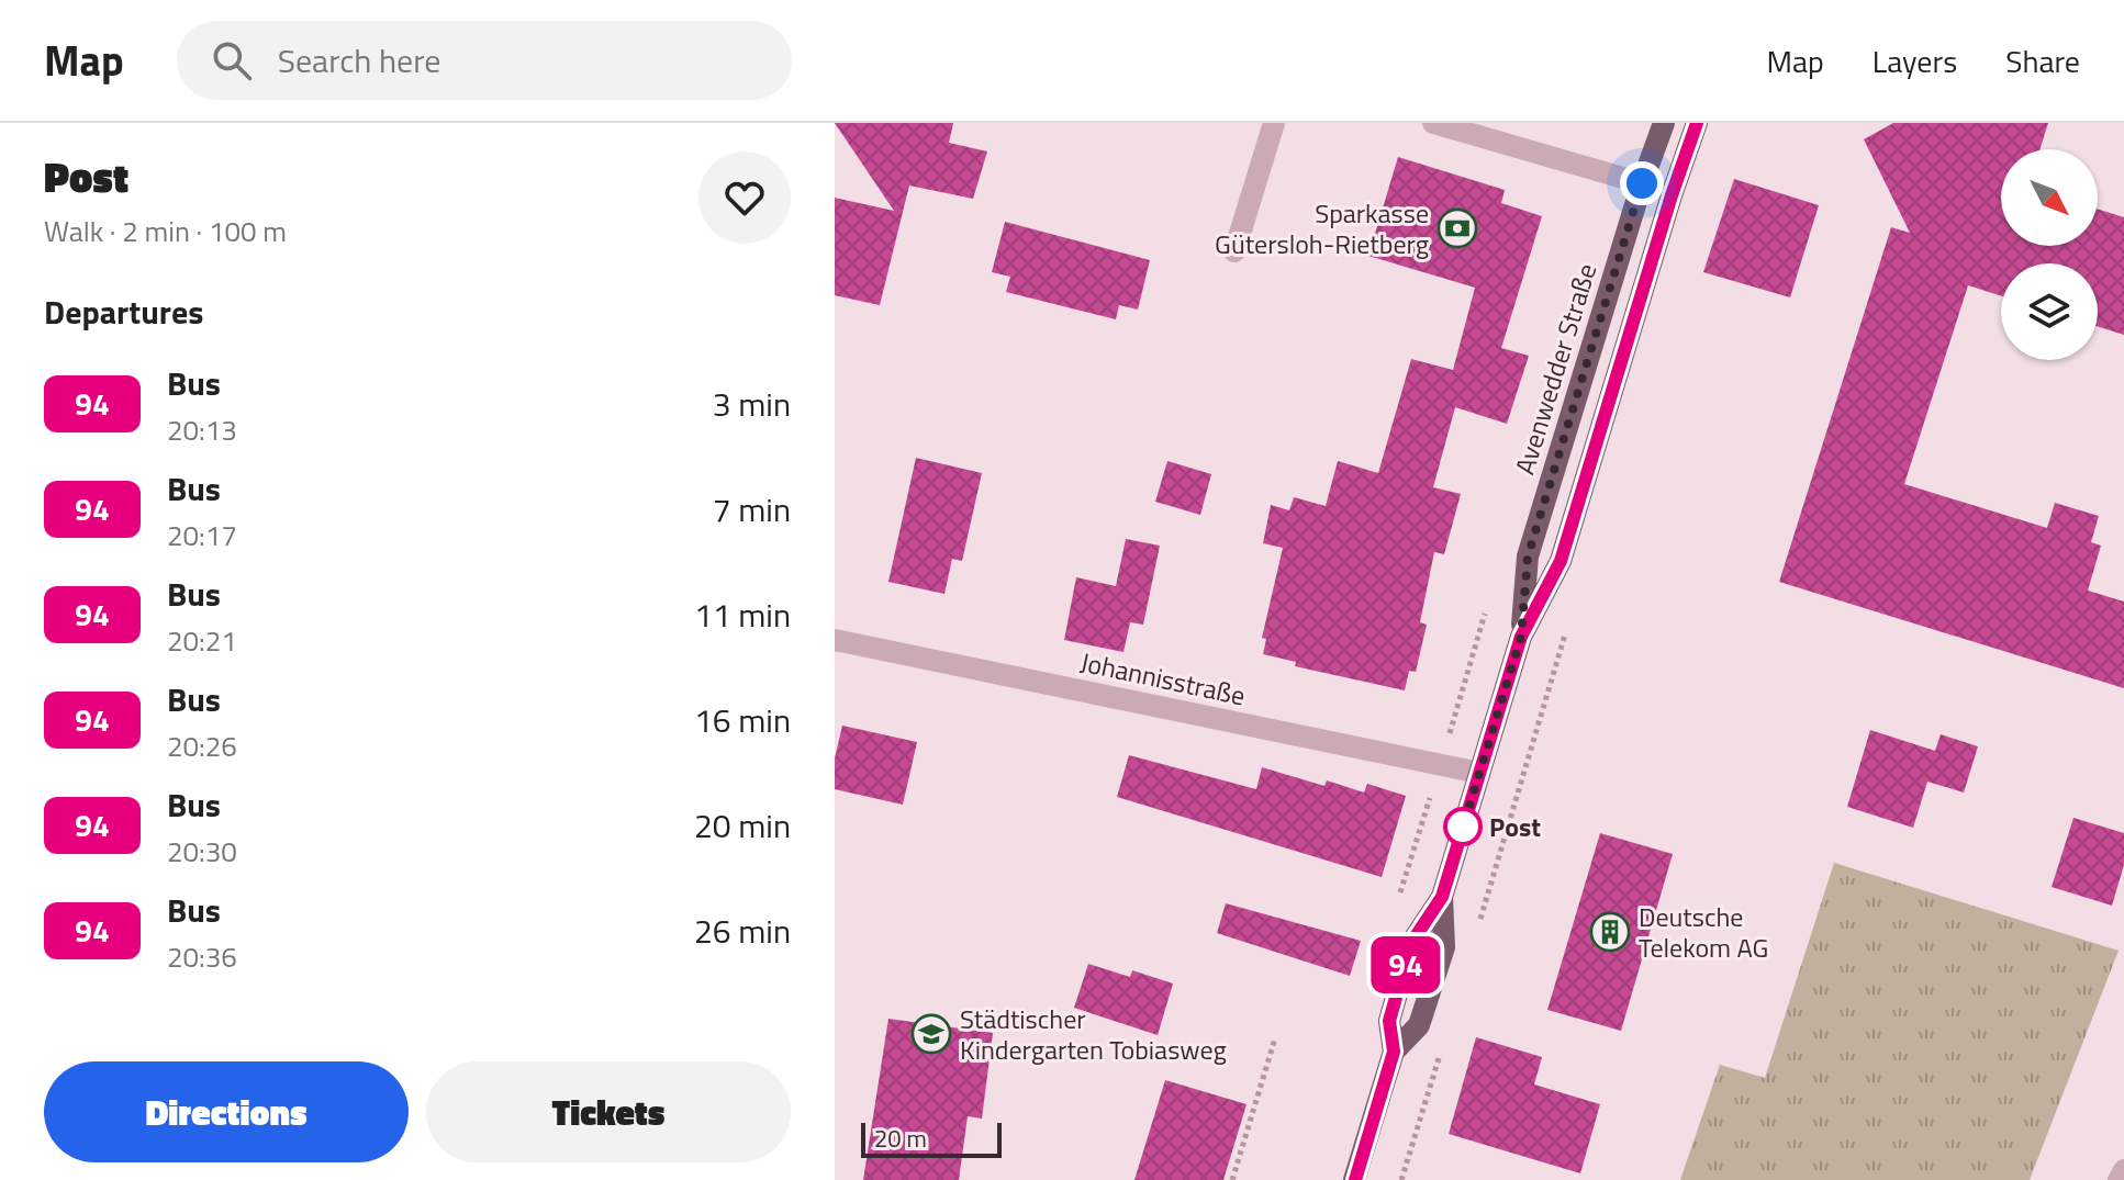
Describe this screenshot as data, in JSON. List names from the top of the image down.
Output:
{
  "streets": {
    "main road": ["Avenwedder Straße"],
    "street": ["Johannisstraße"]
  },
  "crossings": [
    ["Avenwedder Straße", "Johannisstraße"]
  ],
  "places": {
    "bank": ["Sparkasse Gütersloh-Rietberg"],
    "other": ["Post"],
    "building": ["Deutsche Telekom AG"],
    "school or university": ["Städtischer Kindergarten Tobiasweg"]
  },
  "lines": ["bus line 94"],
  "scale_bar": "20 m",
  "north": "bottom right",
  "page": {
    "header": "Map",
    "search": "Search here",
    "nav": ["Map", "Layers", "Share"],
    "heading": [
      ["Post", "Walk · 2 min · 100 m"],
      "Departures"
    ],
    "on_map": "94",
    "list": [
      {
        "mark": "94",
        "name": "Bus",
        "note": "20:13",
        "value": "3 min"
      },
      {
        "mark": "94",
        "name": "Bus",
        "note": "20:17",
        "value": "7 min"
      },
      {
        "mark": "94",
        "name": "Bus",
        "note": "20:21",
        "value": "11 min"
      },
      {
        "mark": "94",
        "name": "Bus",
        "note": "20:26",
        "value": "16 min"
      },
      {
        "mark": "94",
        "name": "Bus",
        "note": "20:30",
        "value": "20 min"
      },
      {
        "mark": "94",
        "name": "Bus",
        "note": "20:36",
        "value": "26 min"
      }
    ],
    "buttons": ["Directions", "Tickets"],
    "scale": "20 m"
  }
}
